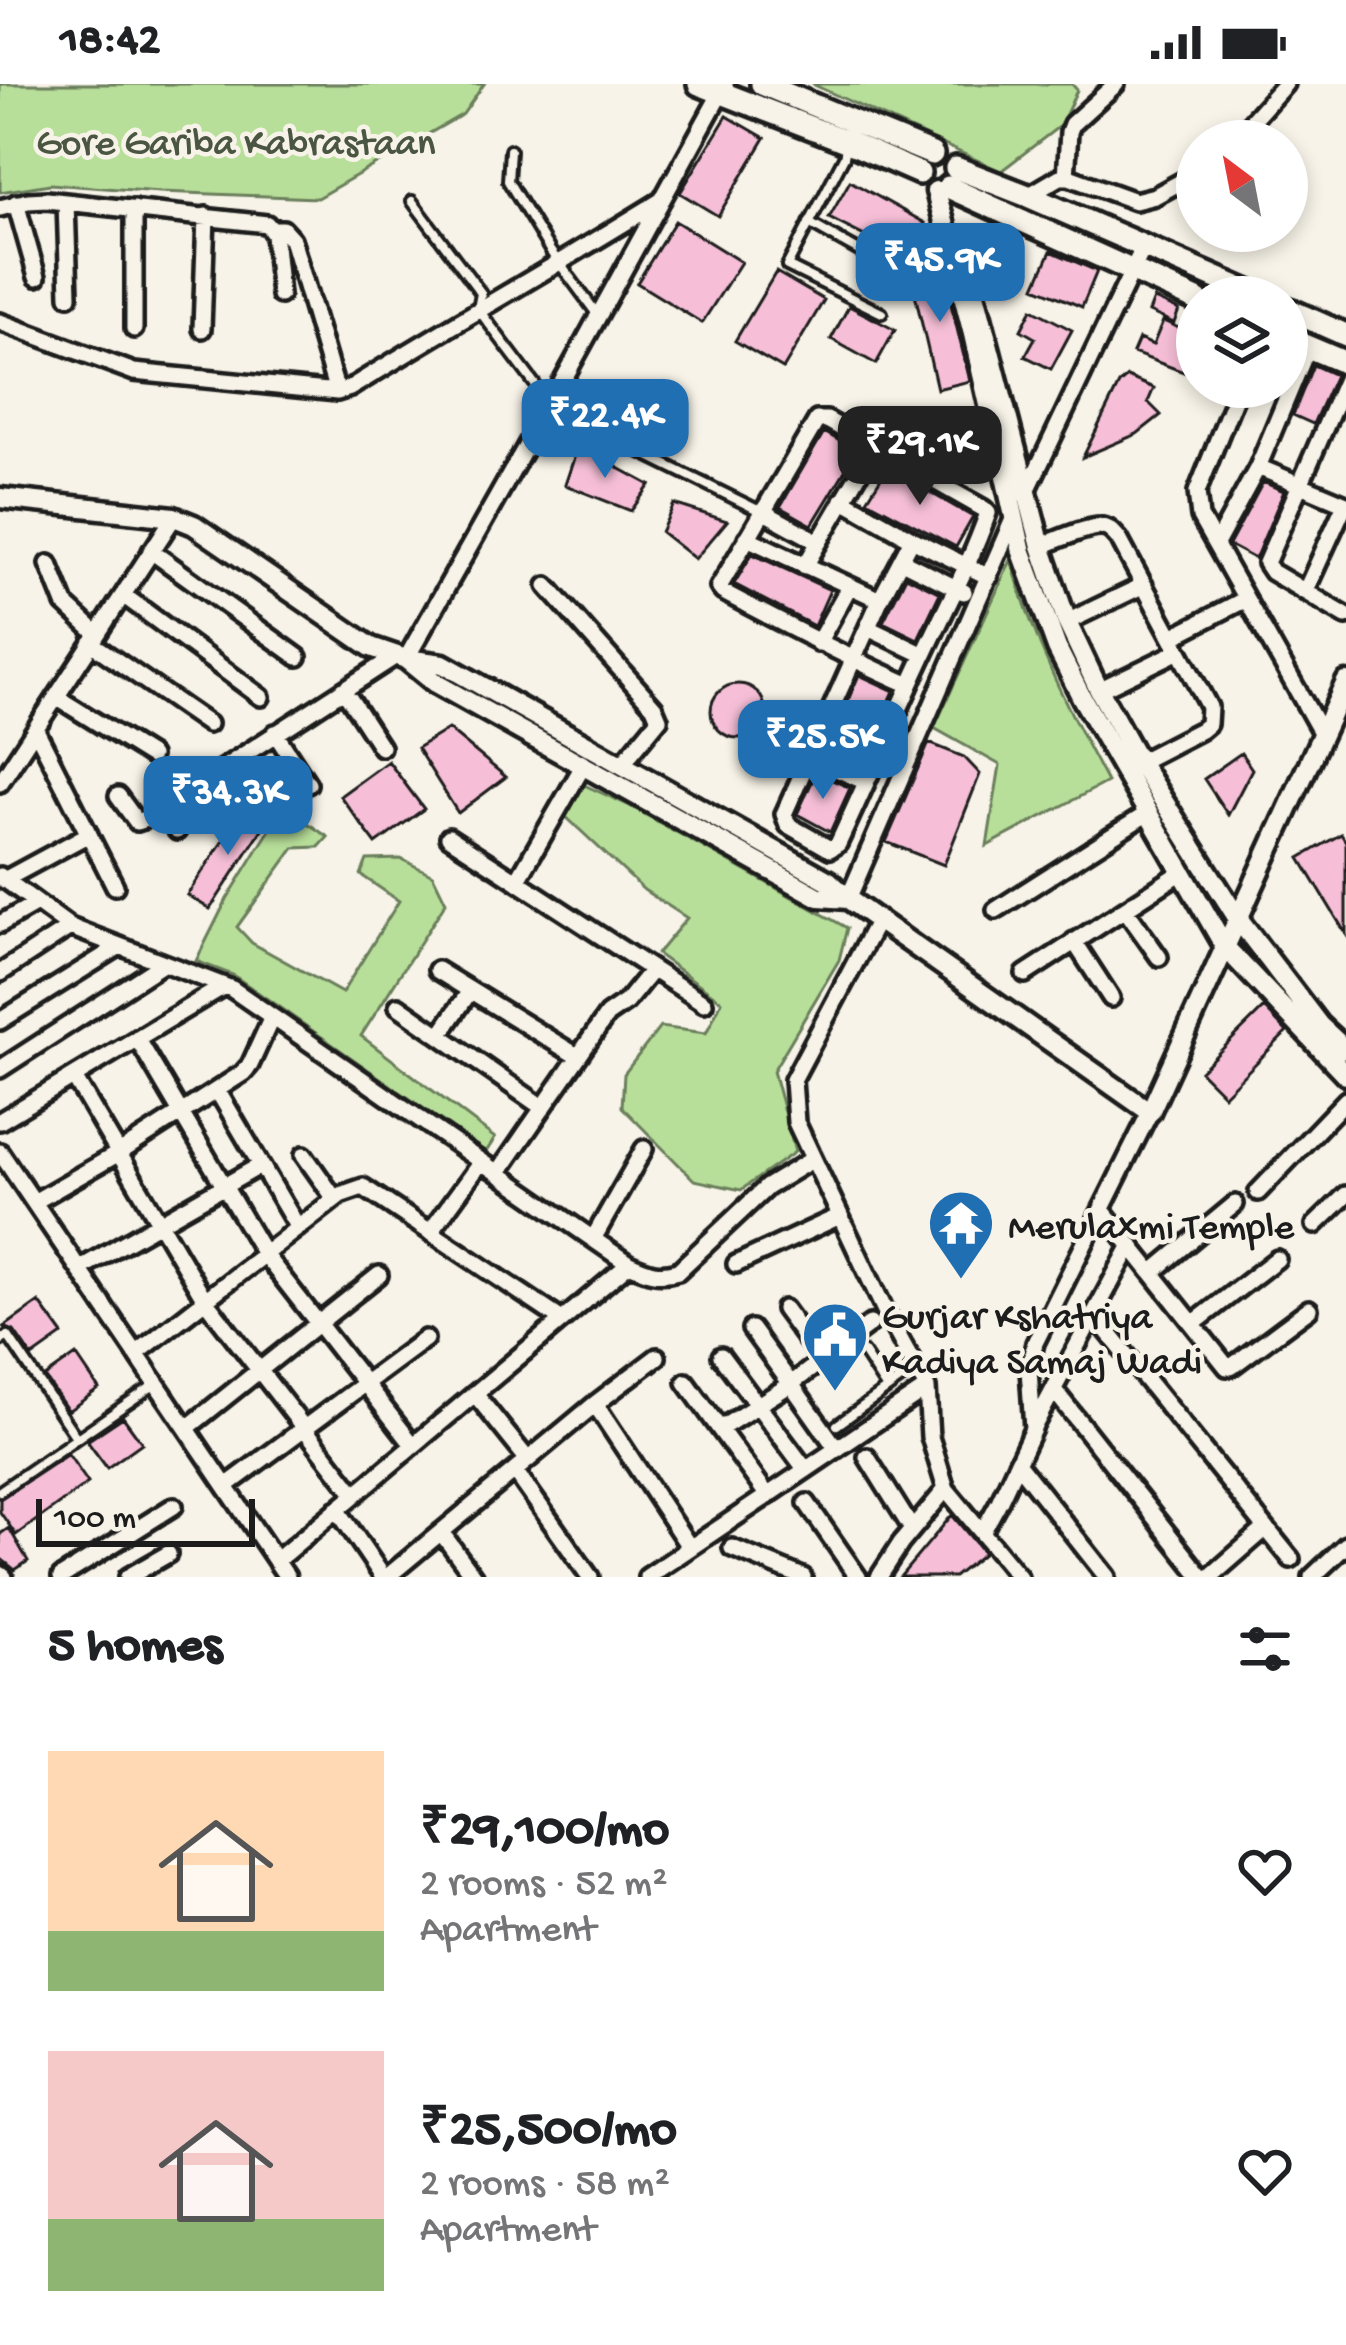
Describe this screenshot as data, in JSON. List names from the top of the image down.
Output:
{
  "parks": ["Gore Gariba Kabrastaan"],
  "places": {
    "temple": ["Merulaxmi Temple"],
    "public building": ["Gurjar Kshatriya Kadiya Samaj Wadi"]
  },
  "scale_bar": "100 m",
  "north": "top left",
  "page": {
    "status": "18:42",
    "price": [
      "₹45.9K",
      "₹22.4K",
      "₹29.1K",
      "₹25.5K",
      "₹34.3K"
    ],
    "scale": "100 m",
    "heading": "5 homes",
    "list": [
      {
        "name": "₹29,100/mo",
        "note": "2 rooms · 52 m² · Apartment"
      },
      {
        "name": "₹25,500/mo",
        "note": "2 rooms · 58 m² · Apartment"
      }
    ]
  }
}
